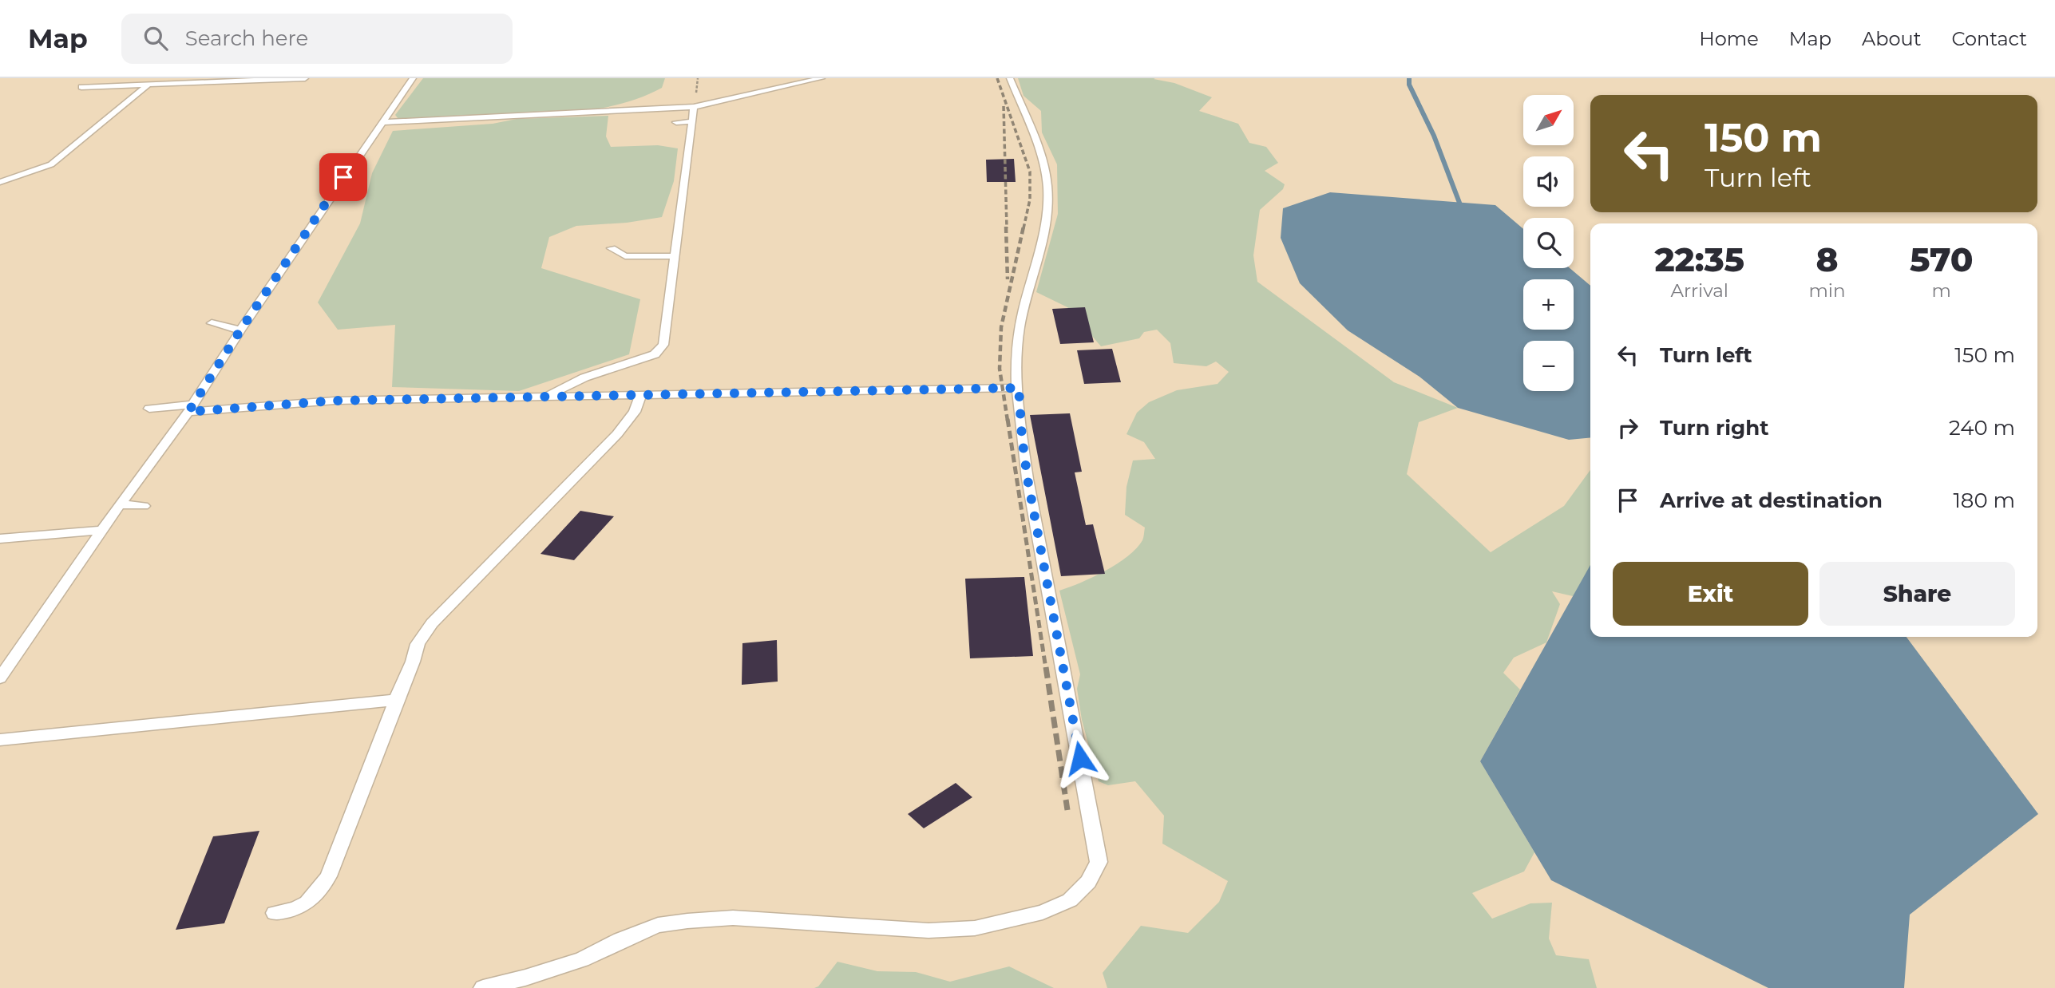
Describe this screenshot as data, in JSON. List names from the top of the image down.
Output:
{
  "north": "top right",
  "page": {
    "header": "Map",
    "search": "Search here",
    "nav": [
      "Home",
      "Map",
      "About",
      "Contact"
    ],
    "map_buttons": ["+", "−"],
    "turn": ["150 m", "Turn left"],
    "eta": [
      "22:35",
      "Arrival",
      "8",
      "min",
      "570",
      "m"
    ],
    "list": [
      {
        "name": "Turn left",
        "value": "150 m"
      },
      {
        "name": "Turn right",
        "value": "240 m"
      },
      {
        "name": "Arrive at destination",
        "value": "180 m"
      }
    ],
    "buttons": ["Exit", "Share"]
  }
}
